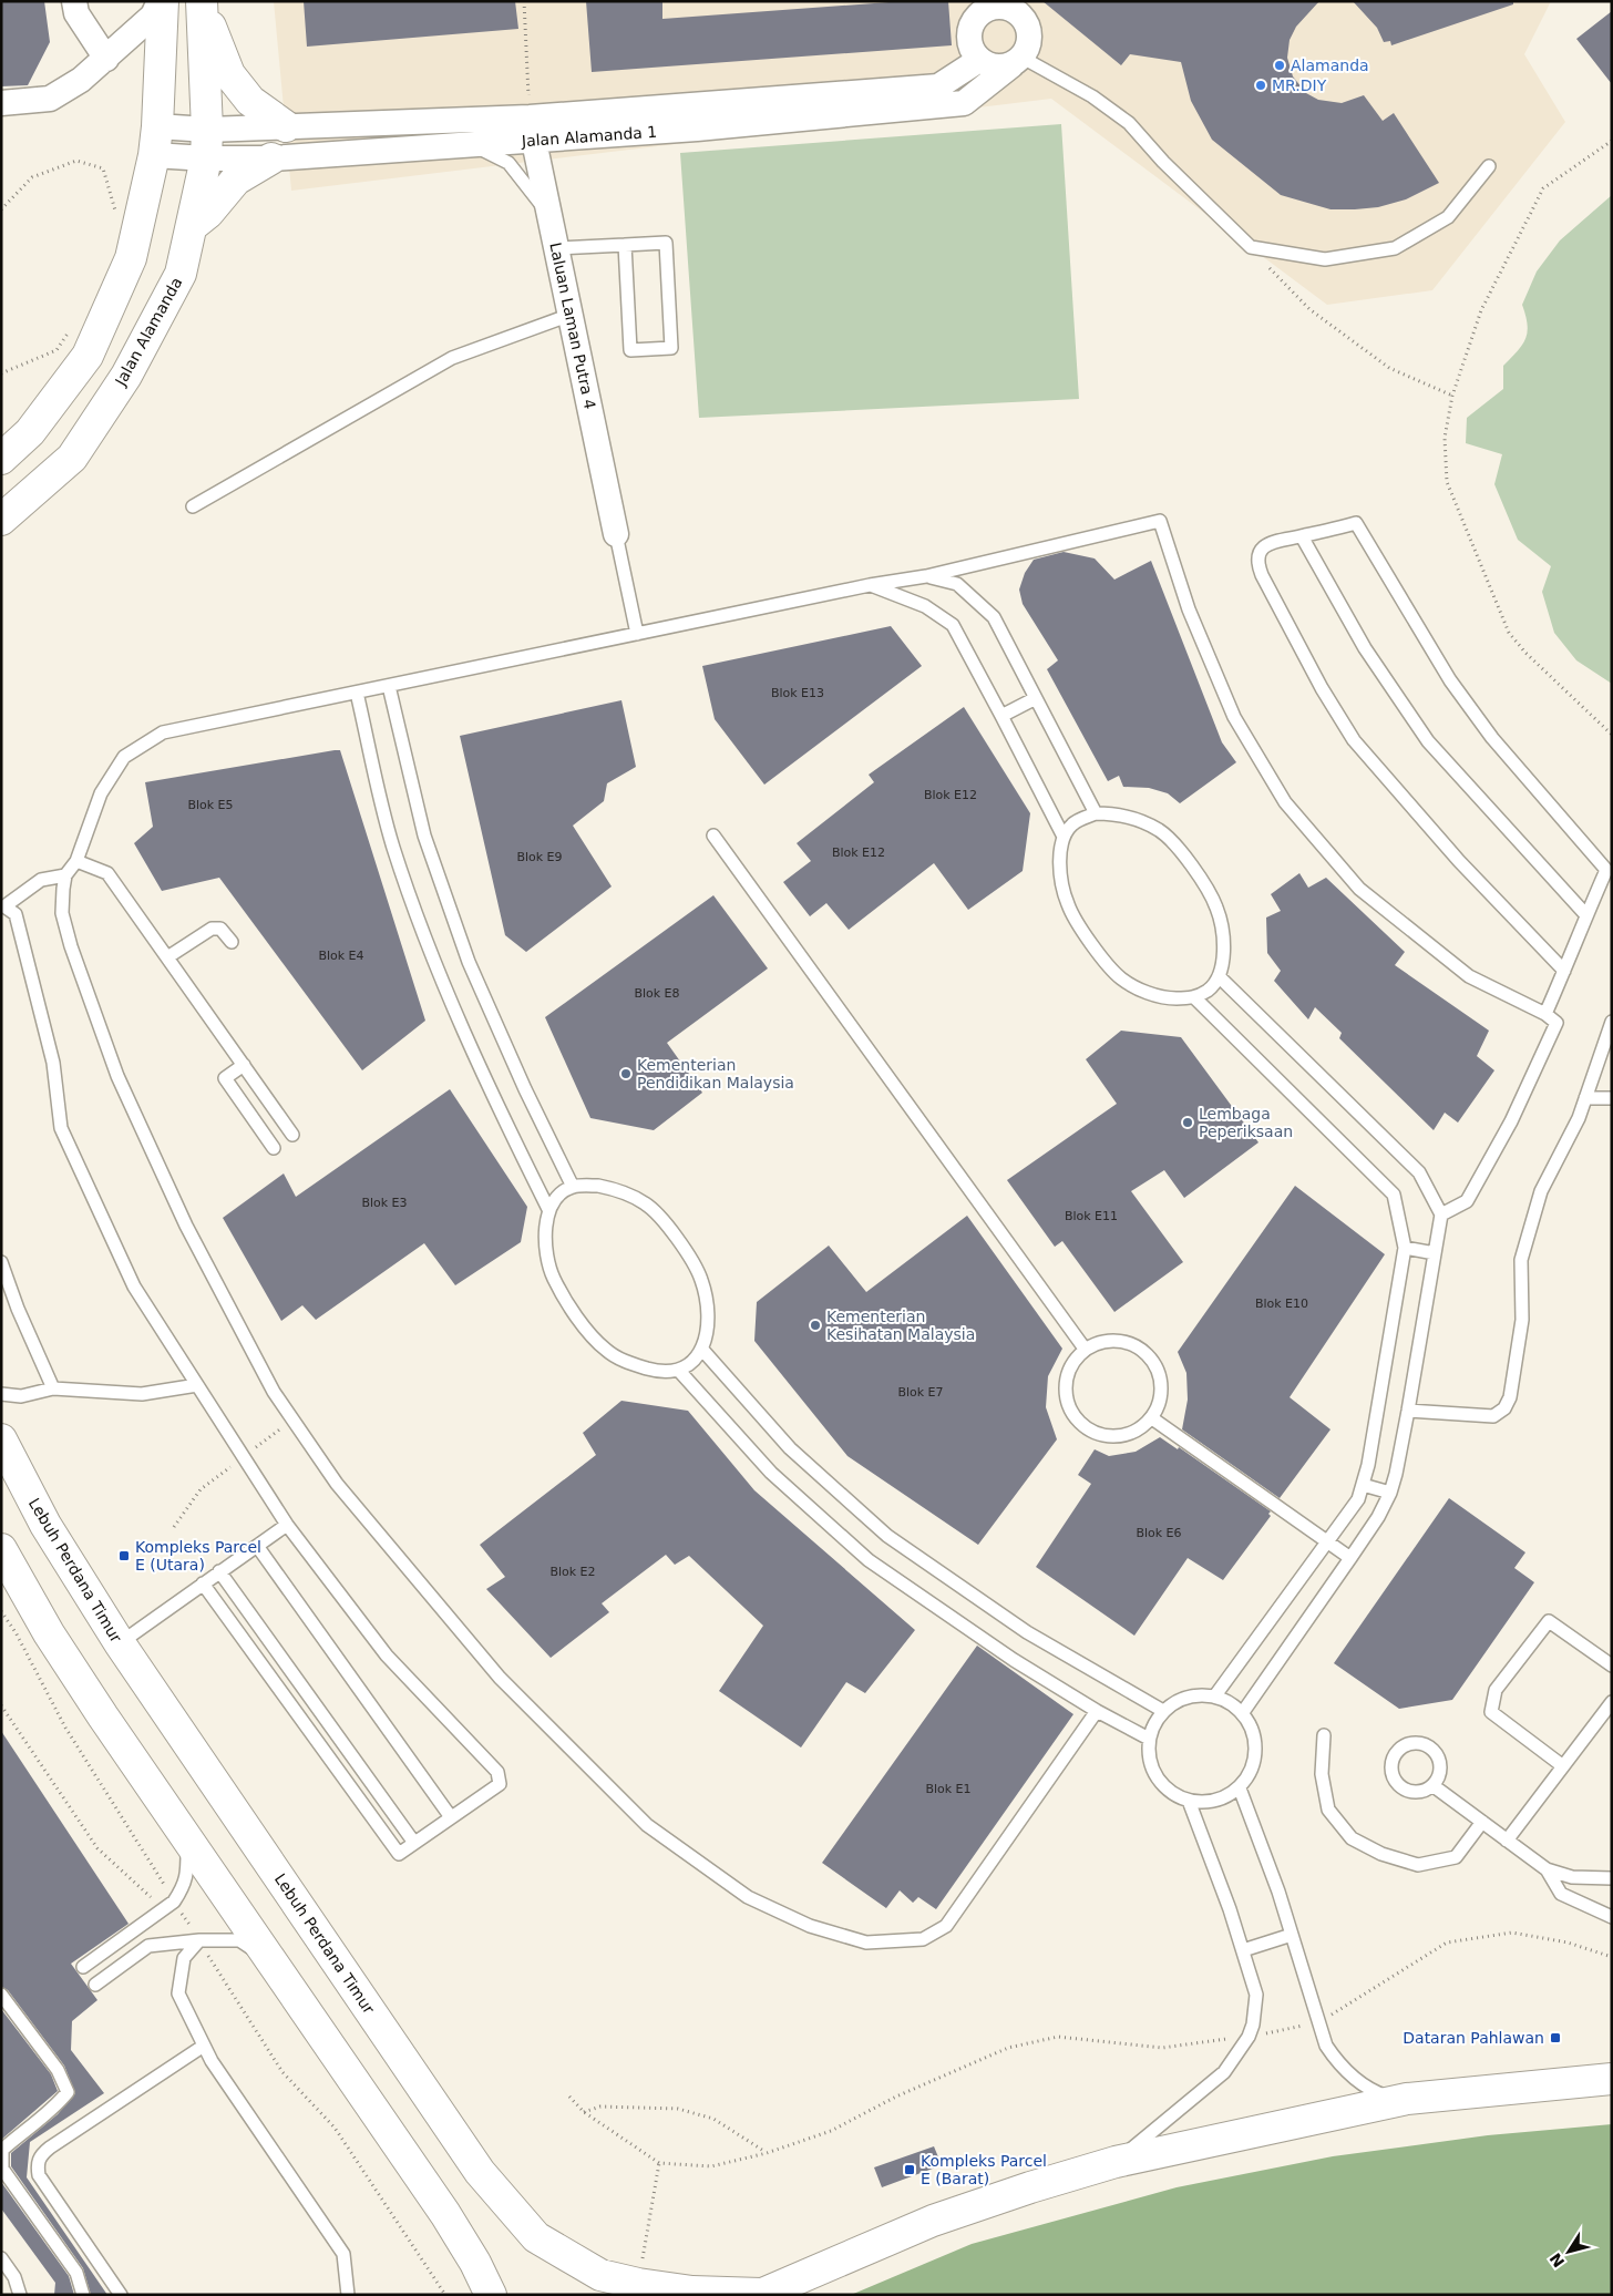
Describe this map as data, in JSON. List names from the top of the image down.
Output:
{
  "streets": {
    "main road": ["Jalan Alamanda", "Lebuh Perdana Timur"],
    "street": ["Jalan Alamanda 1", "Laluan Laman Putra 4"]
  },
  "crossings": [
    ["Jalan Alamanda 1", "Laluan Laman Putra 4"],
    ["Jalan Alamanda 1", "Jalan Alamanda"]
  ],
  "places": {
    "other": [
      "Alamanda",
      "MR.DIY",
      "Kementerian Pendidikan Malaysia",
      "Lembaga Peperiksaan",
      "Kementerian Kesihatan Malaysia"
    ],
    "transit": ["Kompleks Parcel E (Utara)", "Dataran Pahlawan", "Kompleks Parcel E (Barat)"]
  },
  "house_numbers": [
    "Blok E13",
    "Blok E12",
    "Blok E5",
    "Blok E12",
    "Blok E9",
    "Blok E4",
    "Blok E8",
    "Blok E3",
    "Blok E11",
    "Blok E10",
    "Blok E7",
    "Blok E6",
    "Blok E2",
    "Blok E1"
  ],
  "north": "bottom left"
}
